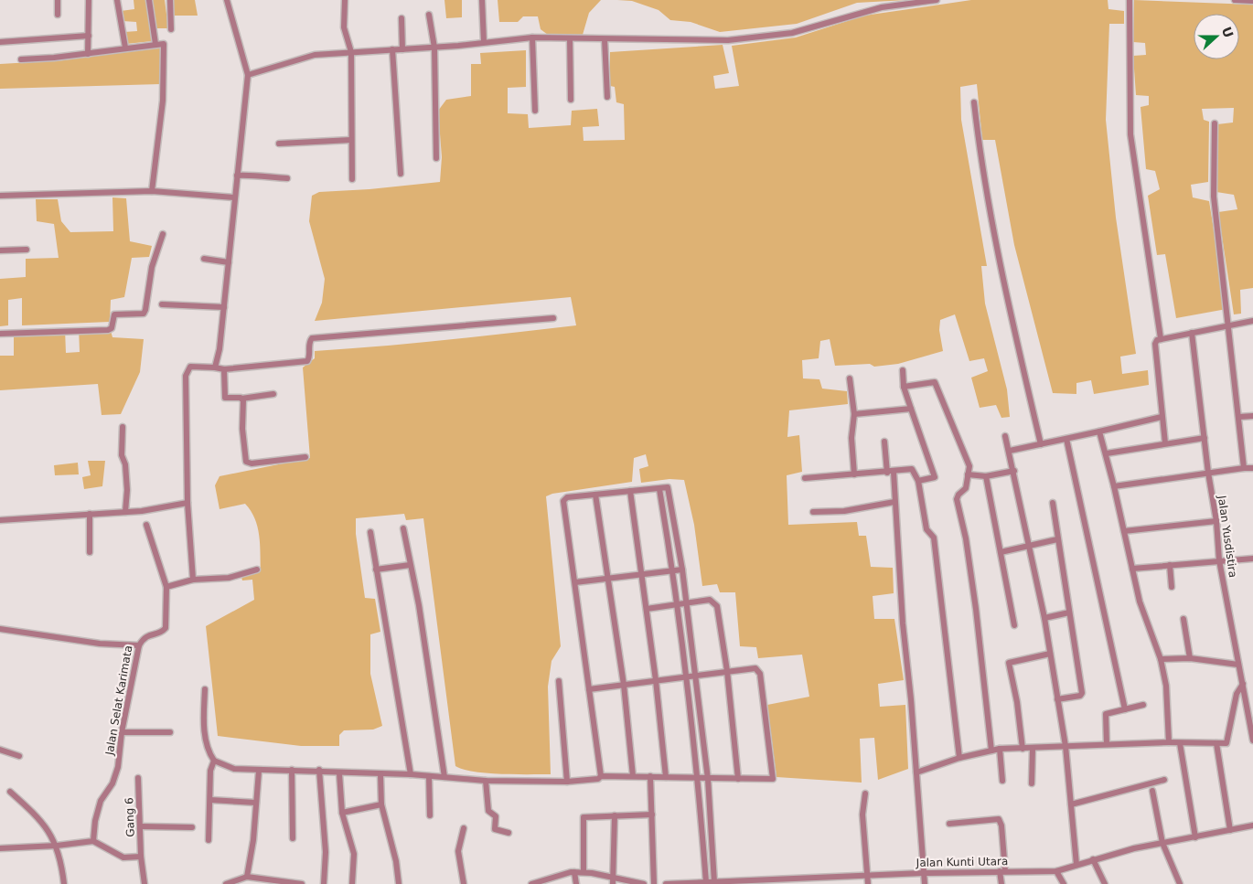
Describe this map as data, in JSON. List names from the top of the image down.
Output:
{
  "streets": {
    "street": [
      "Jalan Yusdistira",
      "Jalan Selat Karimata",
      "Gang 6",
      "Jalan Kunti Utara"
    ]
  },
  "north": "right"
}
